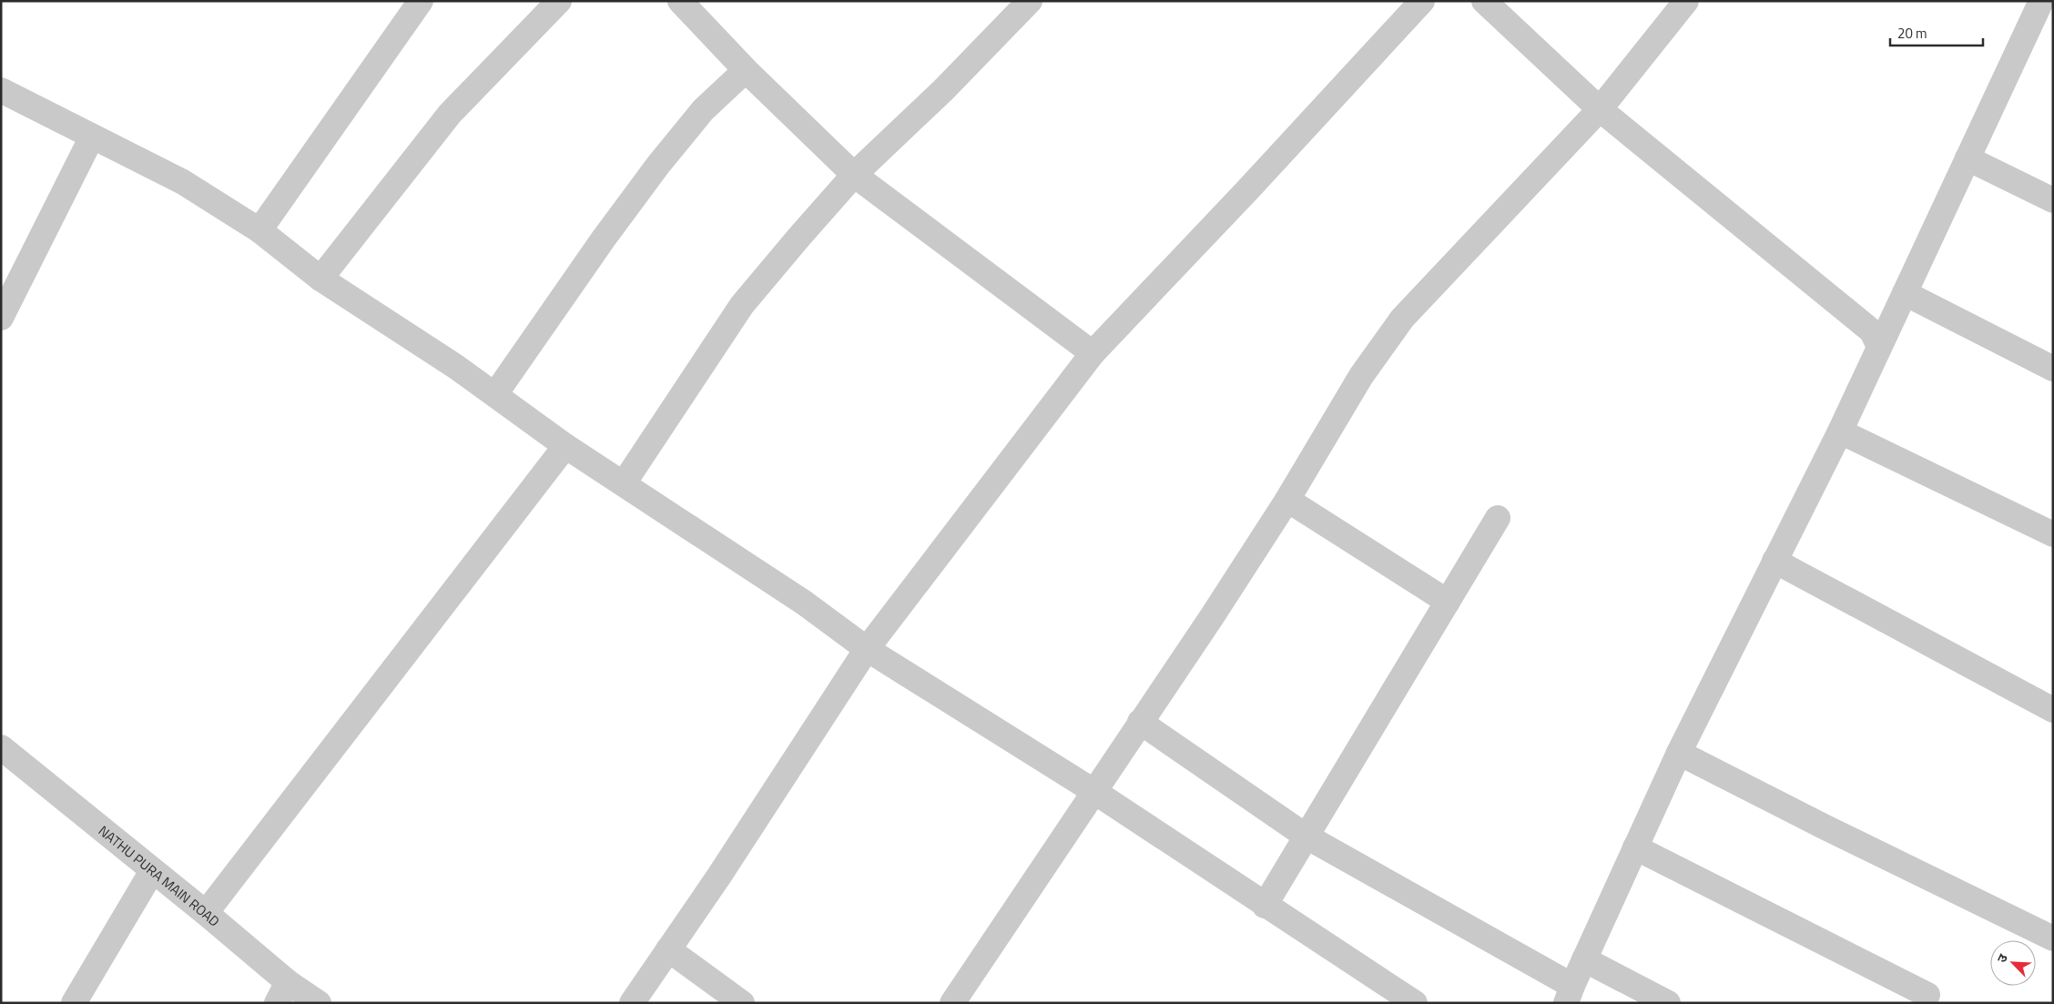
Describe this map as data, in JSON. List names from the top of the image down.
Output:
{
  "streets": {
    "street": ["NATHU PURA MAIN ROAD"]
  },
  "scale_bar": "20 m",
  "north": "top left"
}
